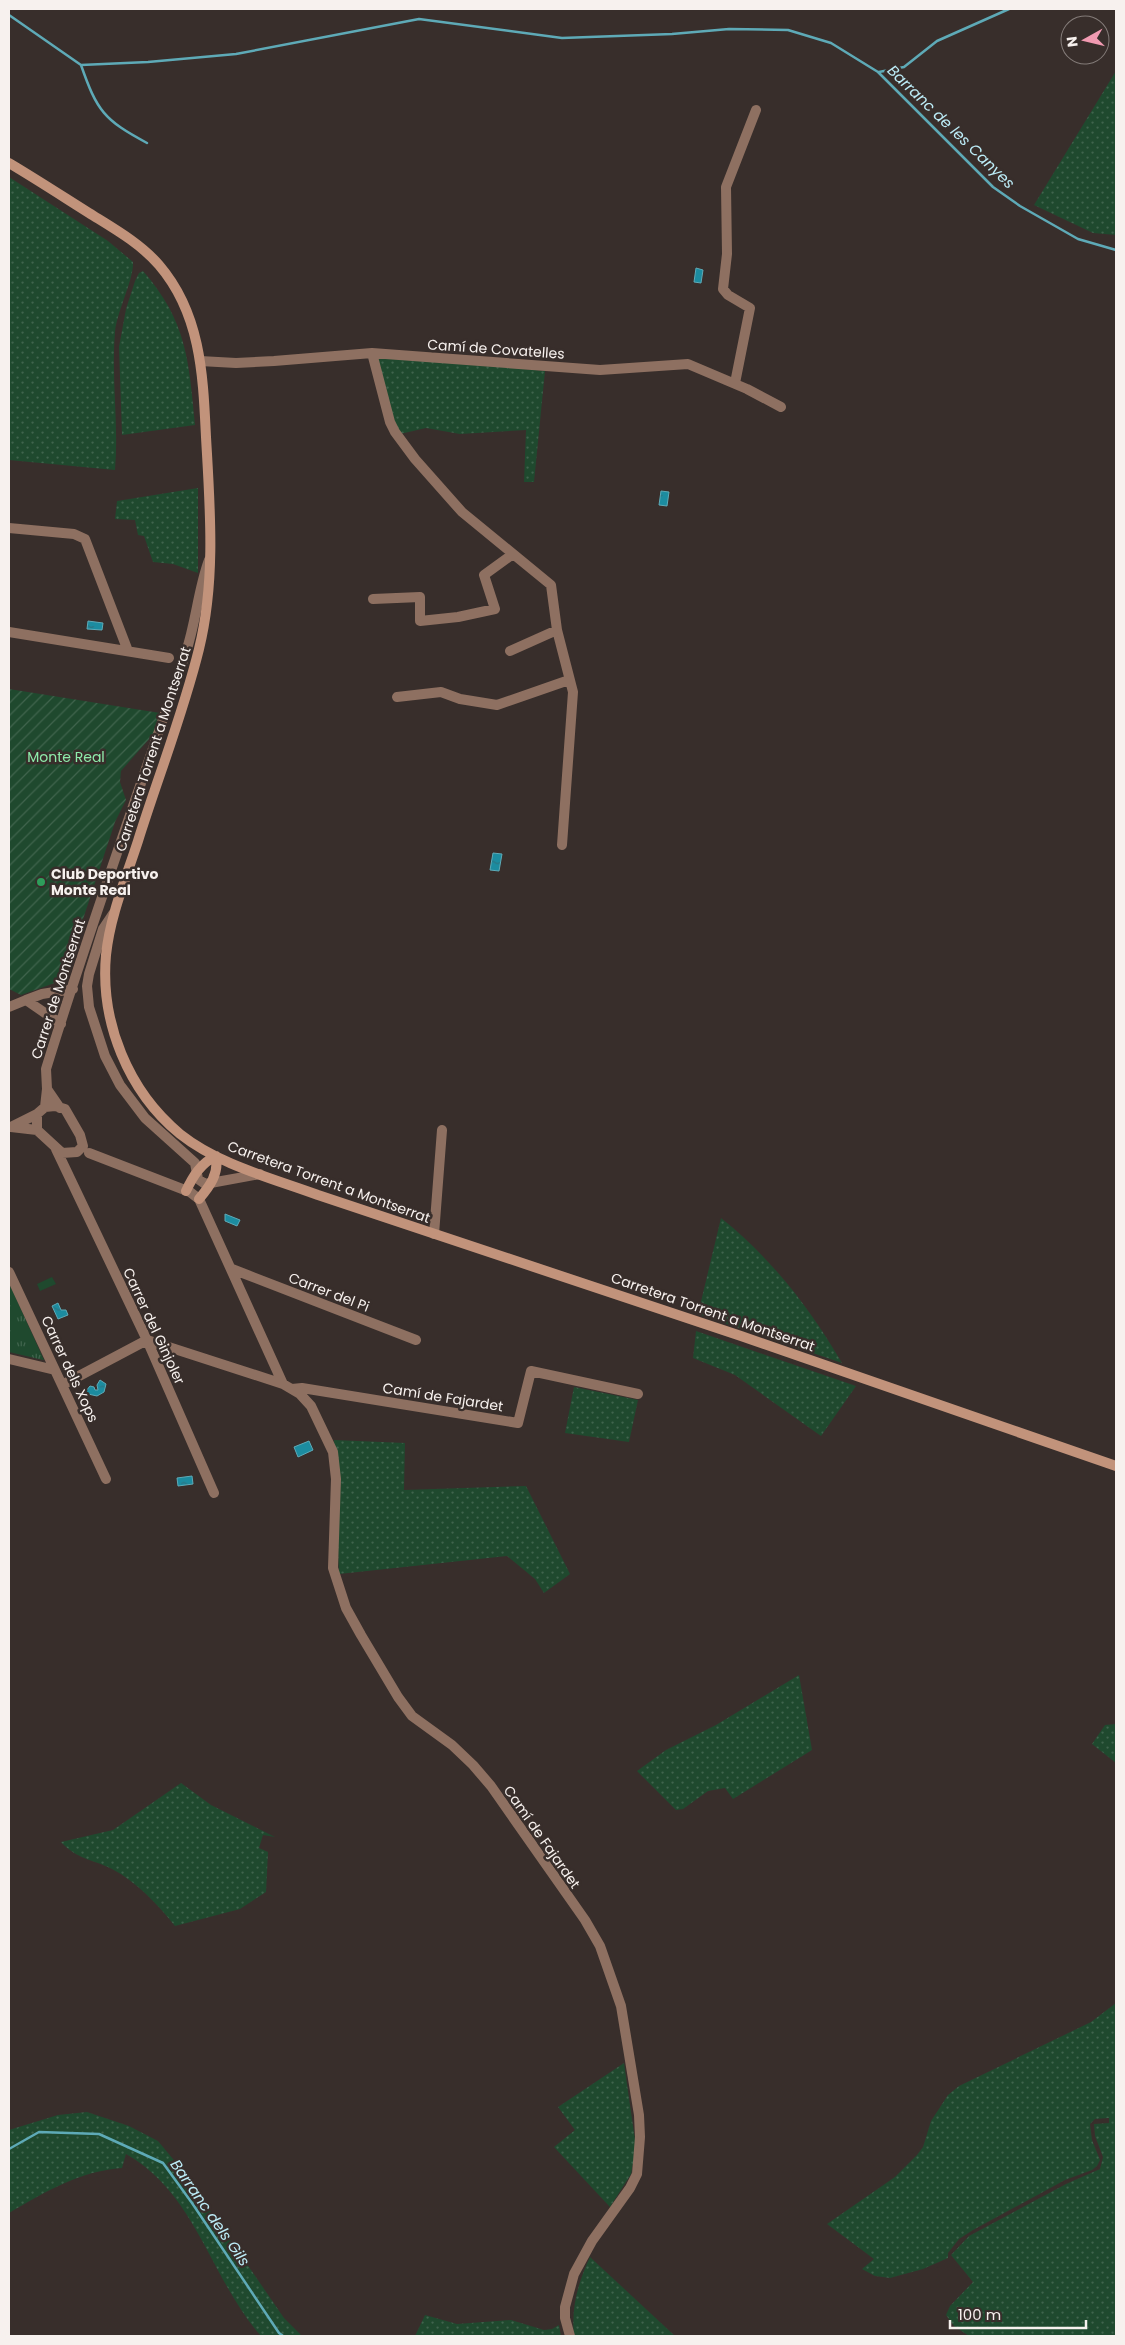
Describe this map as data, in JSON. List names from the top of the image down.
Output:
{
  "streets": {
    "main road": ["Carretera Torrent a Montserrat"],
    "street": [
      "Camí de Covatelles",
      "Carrer de Montserrat",
      "Carrer del Pi",
      "Carrer del Ginjoler",
      "Carrer dels Xops",
      "Camí de Fajardet"
    ]
  },
  "crossings": [
    ["Camí de Covatelles", "Carretera Torrent a Montserrat"],
    ["Carretera Torrent a Montserrat", "Carrer de Montserrat"],
    ["Carrer del Pi", "Camí de Fajardet"],
    ["Carrer del Ginjoler", "Camí de Fajardet"]
  ],
  "water": ["Barranc de les Canyes", "Barranc dels Gils"],
  "parks": ["Monte Real"],
  "places": ["Club Deportivo Monte Real"],
  "scale_bar": "100 m",
  "north": "left"
}
